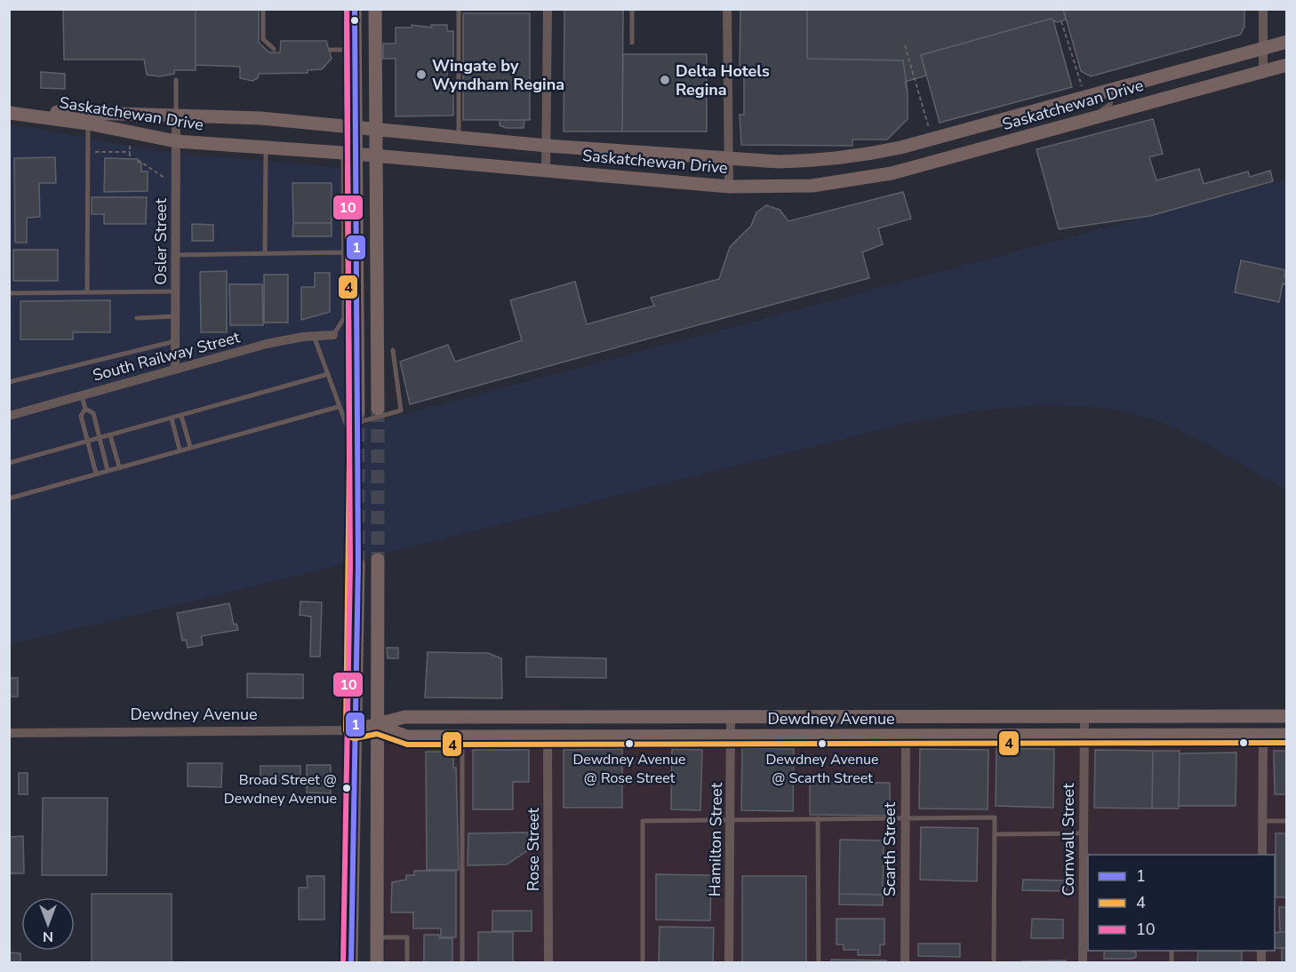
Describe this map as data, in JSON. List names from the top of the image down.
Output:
{
  "streets": {
    "main road": ["Saskatchewan Drive", "Dewdney Avenue"],
    "street": [
      "Osler Street",
      "South Railway Street",
      "Hamilton Street",
      "Cornwall Street",
      "Rose Street",
      "Scarth Street"
    ]
  },
  "crossings": [
    ["Saskatchewan Drive", "Osler Street"],
    ["Osler Street", "South Railway Street"],
    ["Dewdney Avenue", "Hamilton Street"],
    ["Dewdney Avenue", "Cornwall Street"],
    ["Dewdney Avenue", "Rose Street"],
    ["Dewdney Avenue", "Scarth Street"]
  ],
  "places": [
    "Wingate by Wyndham Regina",
    "Delta Hotels Regina",
    "Dewdney Avenue @ Rose Street",
    "Dewdney Avenue @ Scarth Street",
    "Broad Street @ Dewdney Avenue"
  ],
  "lines": ["transit line 1", "transit line 4", "transit line 10"],
  "legend": ["1", "4", "10"],
  "north": "bottom"
}
